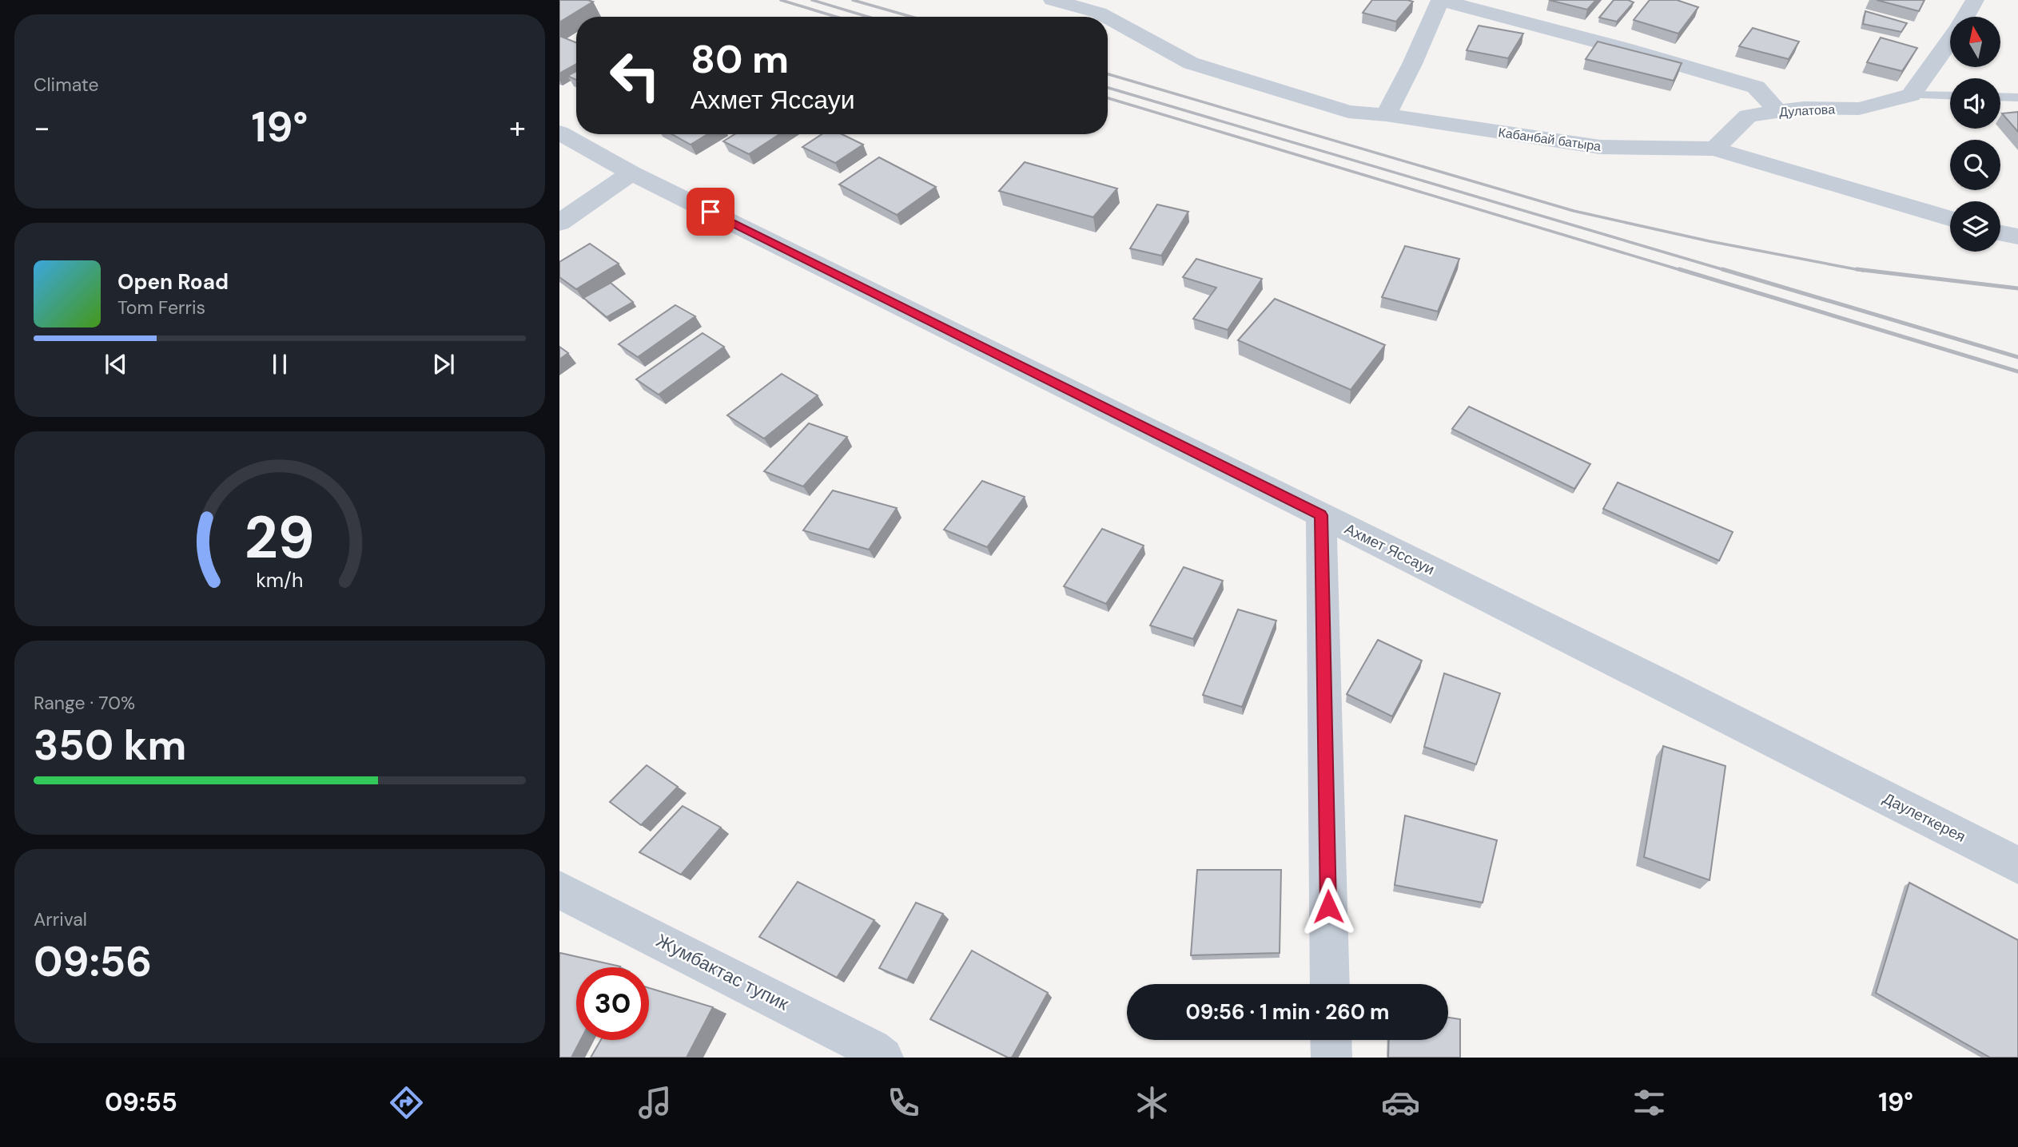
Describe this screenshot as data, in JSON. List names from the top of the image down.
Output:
{
  "streets": {
    "street": [
      "Дулатова",
      "Кабанбай батыра",
      "Ахмет Яссауи",
      "Даулеткерея",
      "Жумбактас тупик"
    ]
  },
  "crossings": [
    ["Дулатова", "Кабанбай батыра"],
    ["Ахмет Яссауи", "Даулеткерея"]
  ],
  "north": "top",
  "page": {
    "tile": [
      "Climate",
      ["Range · 70%", "350 km"],
      ["Arrival", "09:56"]
    ],
    "turn": ["80 m", "Ахмет Яссауи"],
    "heat": ["−", "19°", "+"],
    "song": ["Open Road", "Tom Ferris"],
    "limit": "30",
    "trip": "09:56 · 1 min · 260 m",
    "tabs": ["09:55", "19°"],
    "gauge": ["29", "km/h"]
  }
}
